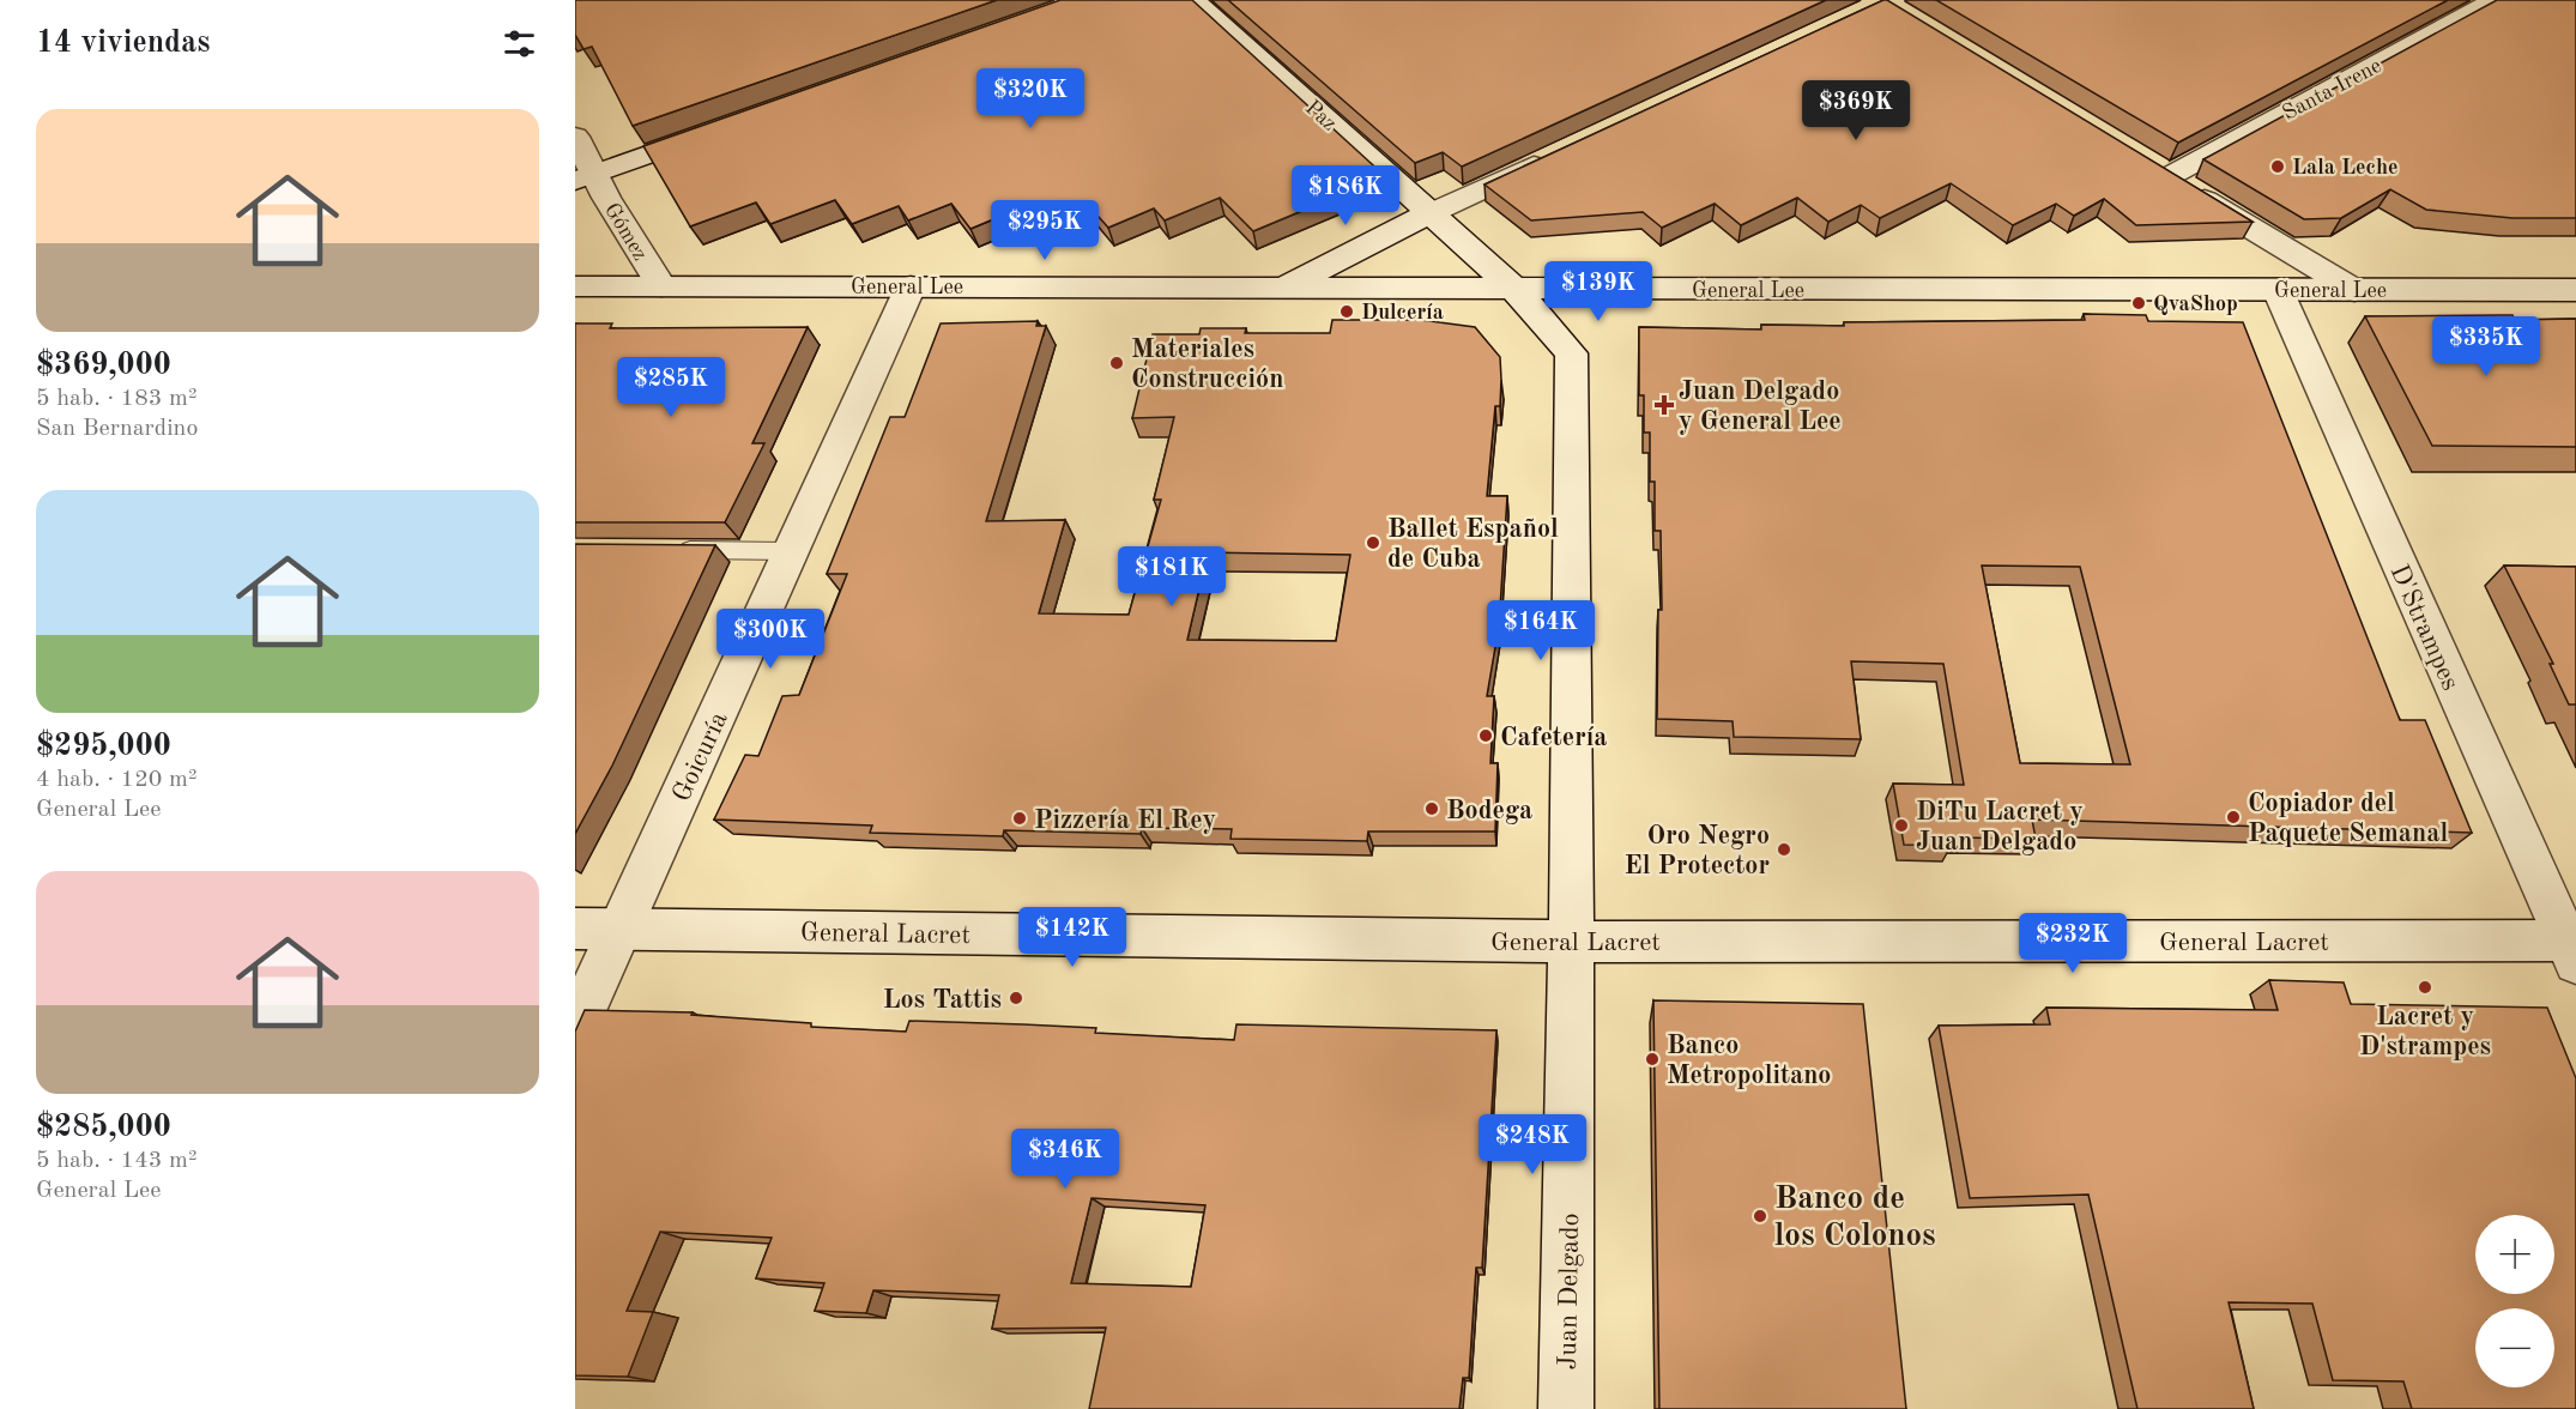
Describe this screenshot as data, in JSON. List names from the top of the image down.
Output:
{
  "streets": {
    "street": [
      "Santa Irene",
      "Paz",
      "Gómez",
      "General Lee",
      "D'Strampes",
      "Goicuría",
      "General Lacret",
      "Juan Delgado"
    ]
  },
  "crossings": [
    ["Santa Irene", "General Lee"],
    ["Paz", "General Lee"],
    ["Gómez", "General Lee"],
    ["General Lee", "D'Strampes"],
    ["General Lee", "Goicuría"],
    ["General Lee", "Juan Delgado"],
    ["D'Strampes", "General Lacret"],
    ["Goicuría", "General Lacret"],
    ["General Lacret", "Juan Delgado"]
  ],
  "places": {
    "other": [
      "Lala Leche",
      "QvaShop",
      "Dulcería",
      "Materiales Construcción",
      "Ballet Español de Cuba",
      "Cafetería",
      "Bodega",
      "Copiador del Paquete Semanal",
      "Pizzería El Rey",
      "DiTu Lacret y Juan Delgado",
      "Oro Negro El Protector",
      "Lacret y D'strampes",
      "Los Tattis",
      "Banco Metropolitano",
      "Banco de los Colonos"
    ],
    "health": ["Juan Delgado y General Lee"]
  },
  "page": {
    "heading": "14 viviendas",
    "price": [
      "$320K",
      "$369K",
      "$186K",
      "$295K",
      "$139K",
      "$335K",
      "$285K",
      "$181K",
      "$164K",
      "$300K",
      "$142K",
      "$232K",
      "$248K",
      "$346K"
    ],
    "list": [
      {
        "name": "$369,000",
        "note": "5 hab. · 183 m² · San Bernardino"
      },
      {
        "name": "$295,000",
        "note": "4 hab. · 120 m² · General Lee"
      },
      {
        "name": "$285,000",
        "note": "5 hab. · 143 m² · General Lee"
      }
    ],
    "map_buttons": ["+", "−"]
  }
}
